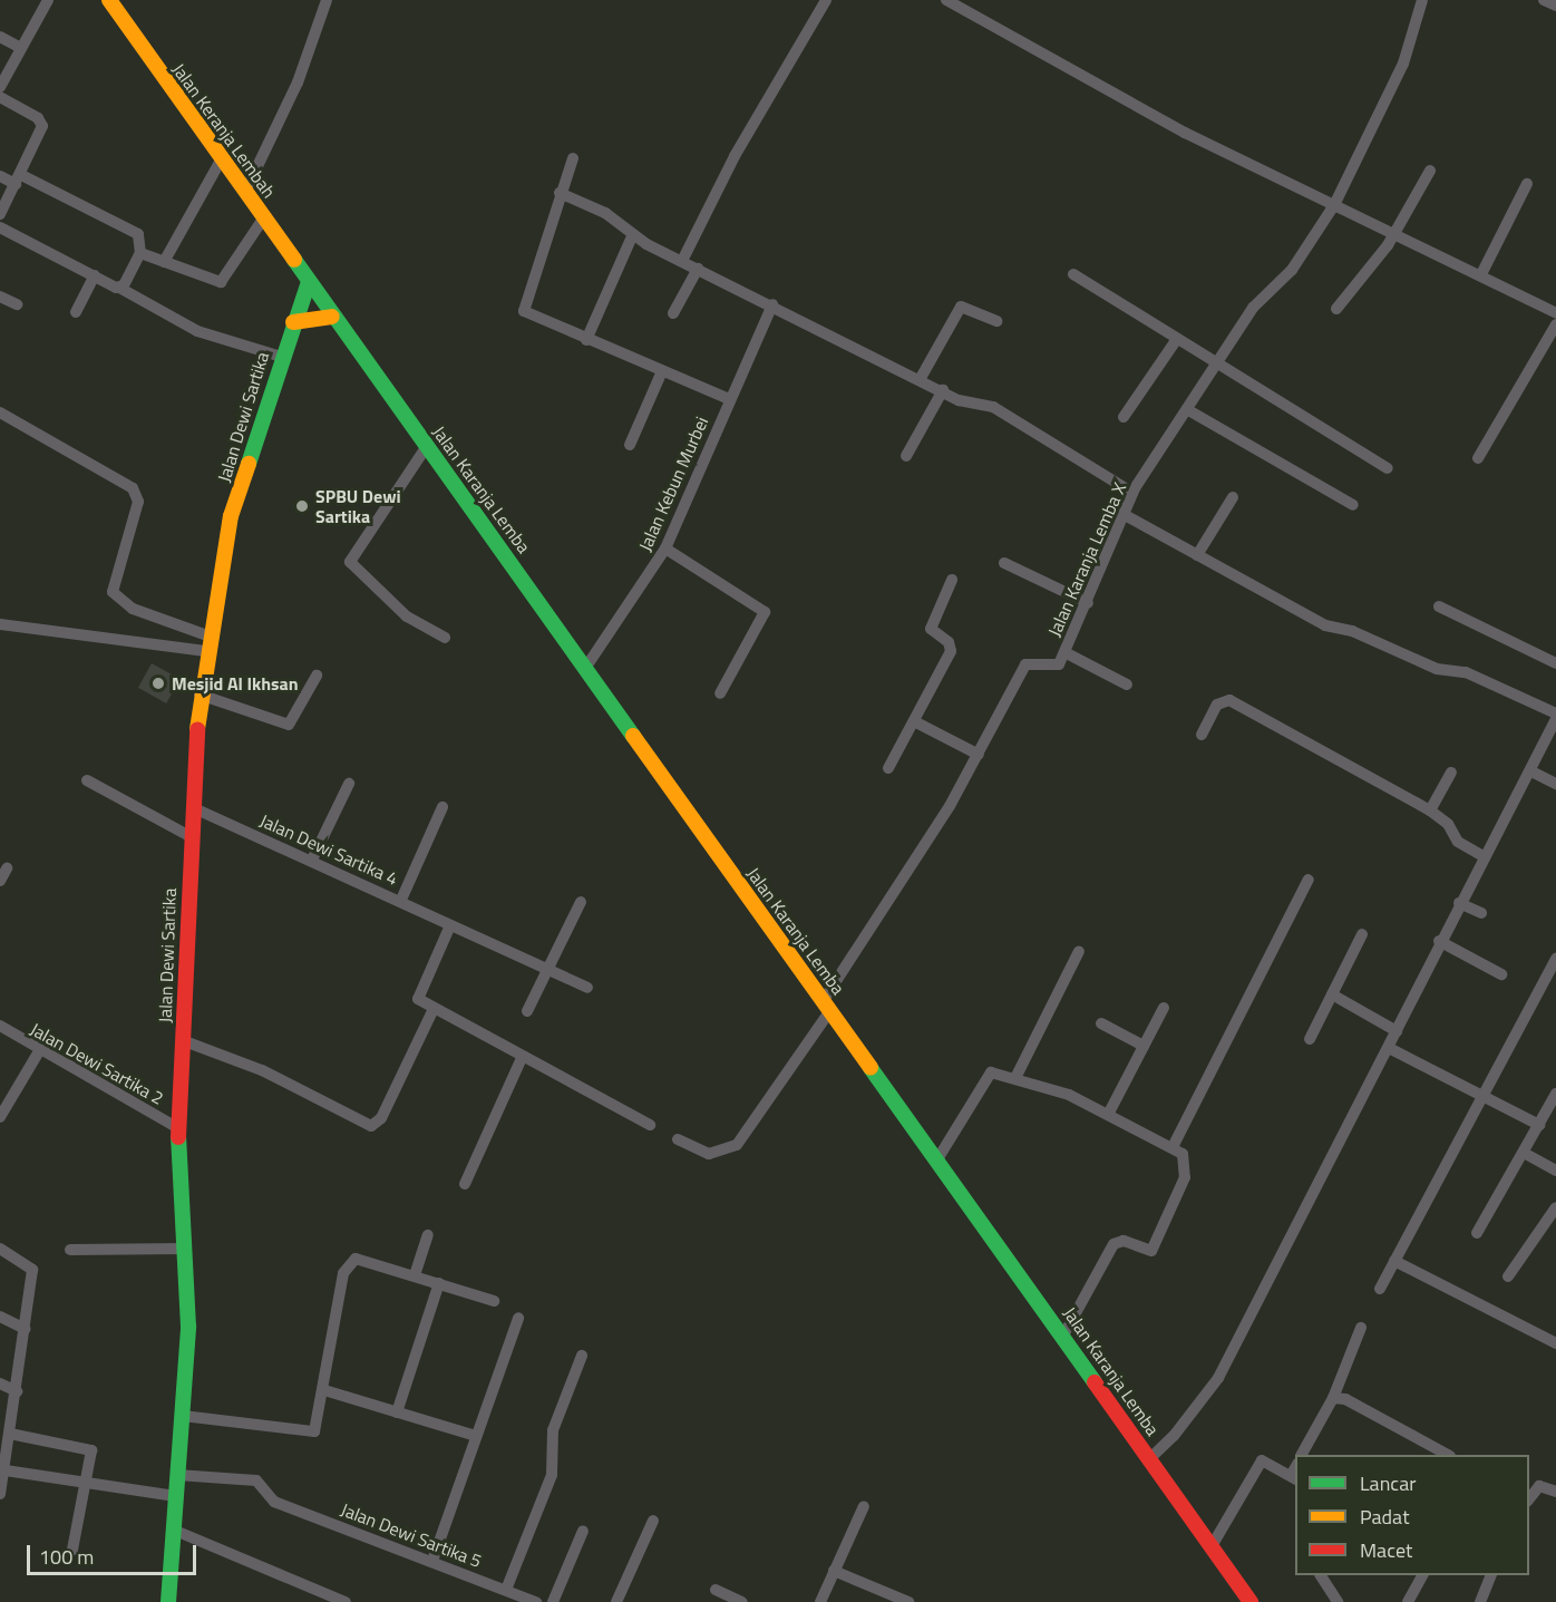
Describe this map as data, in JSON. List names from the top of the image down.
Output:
{
  "streets": {
    "main road": ["Jalan Keranja Lembah", "Jalan Dewi Sartika", "Jalan Karanja Lemba"],
    "street": [
      "Jalan Kebun Murbei",
      "Jalan Karanja Lemba X",
      "Jalan Dewi Sartika 4",
      "Jalan Dewi Sartika 2",
      "Jalan Dewi Sartika 5"
    ]
  },
  "crossings": [
    ["Jalan Keranja Lembah", "Jalan Dewi Sartika"],
    ["Jalan Keranja Lembah", "Jalan Karanja Lemba"],
    ["Jalan Dewi Sartika", "Jalan Karanja Lemba"],
    ["Jalan Dewi Sartika", "Jalan Dewi Sartika 4"],
    ["Jalan Dewi Sartika", "Jalan Dewi Sartika 2"],
    ["Jalan Dewi Sartika", "Jalan Dewi Sartika 5"],
    ["Jalan Kebun Murbei", "Jalan Karanja Lemba"],
    ["Jalan Karanja Lemba", "Jalan Karanja Lemba X"]
  ],
  "places": ["SPBU Dewi Sartika", "Mesjid Al Ikhsan"],
  "legend": ["Lancar", "Padat", "Macet"],
  "scale_bar": "100 m"
}
